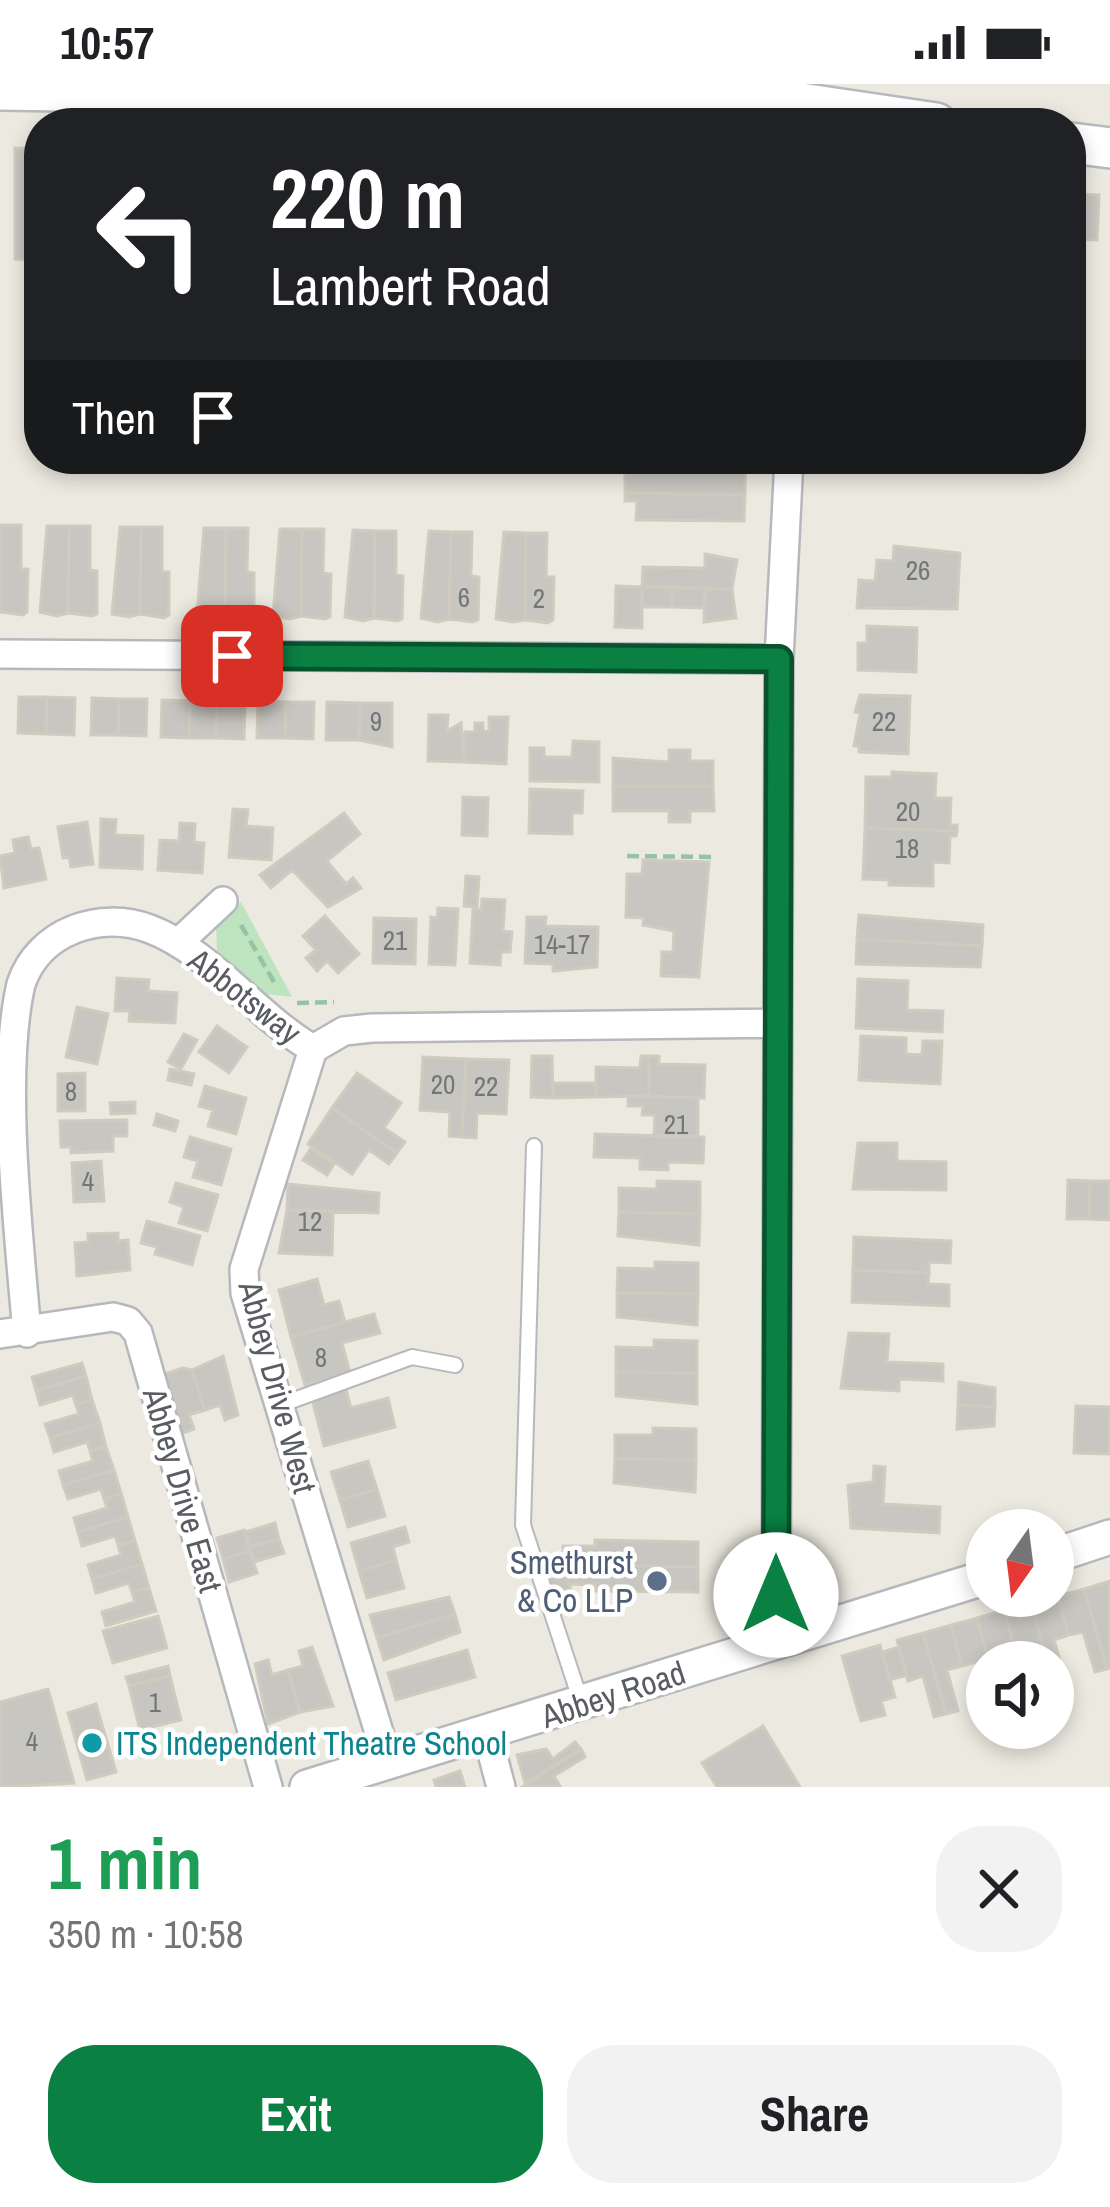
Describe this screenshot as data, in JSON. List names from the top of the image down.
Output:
{
  "streets": {
    "street": [
      "Abbotsway",
      "Abbey Drive West",
      "Abbey Drive East",
      "Abbey Road"
    ]
  },
  "crossings": [
    ["Abbotsway", "Abbey Drive West"],
    ["Abbotsway", "Abbey Drive East"],
    ["Abbey Drive West", "Abbey Road"]
  ],
  "places": ["Smethurst & Co LLP", "ITS Independent Theatre School"],
  "house_numbers": [
    "26",
    "6",
    "2",
    "9",
    "22",
    "20",
    "18",
    "21",
    "14-17",
    "20",
    "22",
    "8",
    "21",
    "4",
    "12",
    "8",
    "1",
    "4"
  ],
  "north": "bottom",
  "page": {
    "status": "10:57",
    "turn": ["220 m", "Lambert Road"],
    "then": "Then",
    "heading": ["1 min", "350 m · 10:58"],
    "buttons": ["Exit", "Share"]
  }
}
